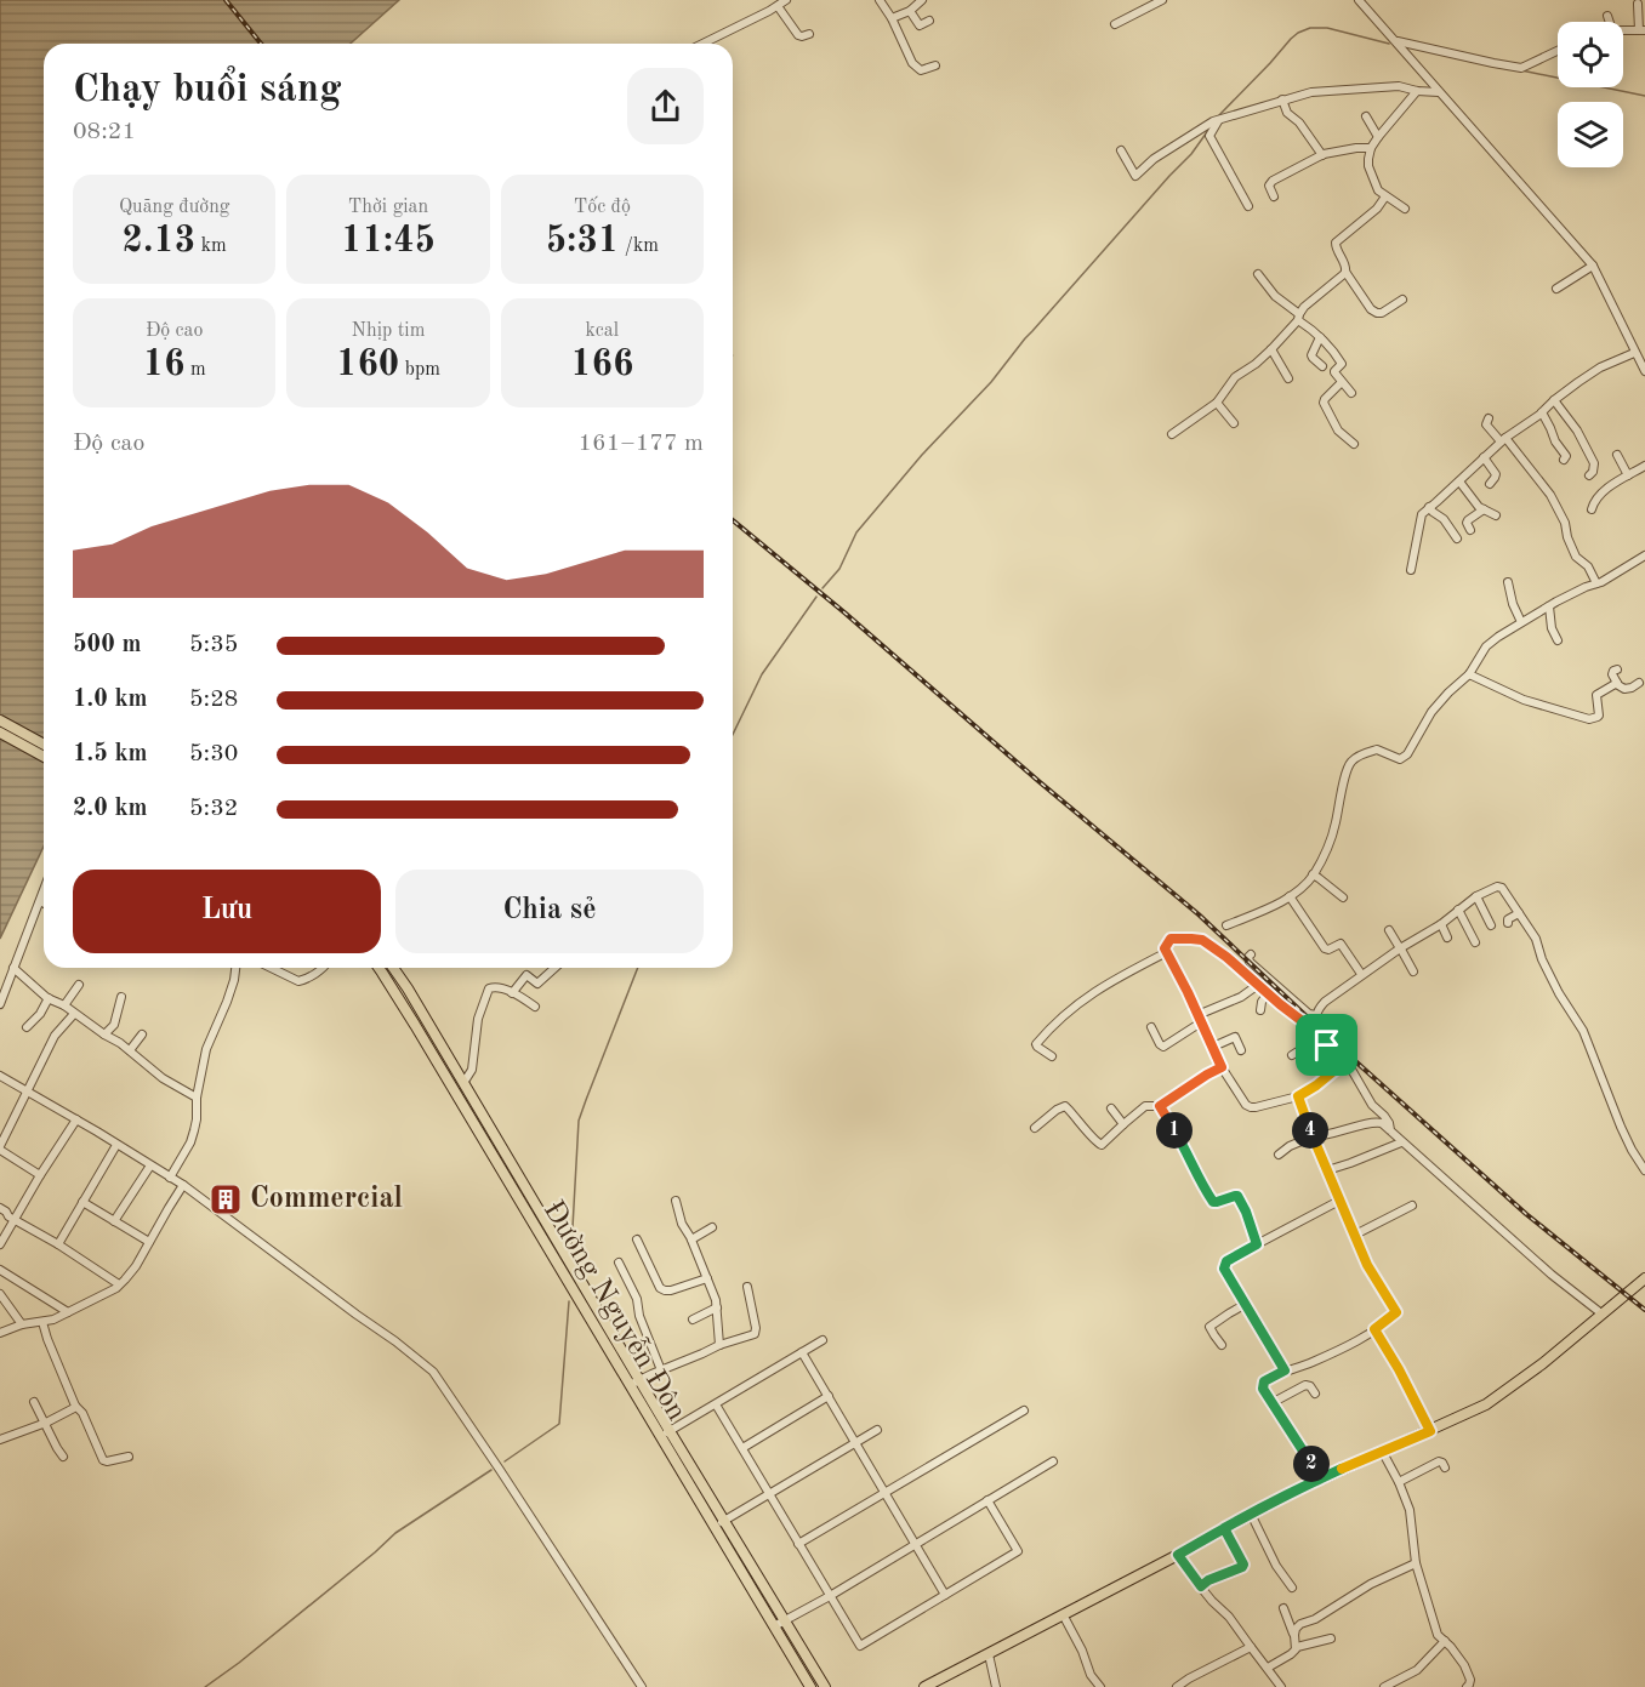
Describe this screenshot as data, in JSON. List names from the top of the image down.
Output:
{
  "streets": {
    "main road": ["Đường Nguyễn Đôn"]
  },
  "places": {
    "building": ["Commercial"]
  },
  "page": {
    "heading": ["Chạy buổi sáng", "08:21"],
    "stats": [
      ["Quãng đường", "2.13 km"],
      ["Thời gian", "11:45"],
      ["Tốc độ", "5:31 /km"],
      ["Độ cao", "16 m"],
      ["Nhịp tim", "160 bpm"],
      ["kcal", "166"]
    ],
    "chart": ["Độ cao", "161–177 m"],
    "list": [
      {
        "name": "500 m",
        "note": "5:35"
      },
      {
        "name": "1.0 km",
        "note": "5:28"
      },
      {
        "name": "1.5 km",
        "note": "5:30"
      },
      {
        "name": "2.0 km",
        "note": "5:32"
      }
    ],
    "buttons": ["Lưu", "Chia sẻ"],
    "pins": ["1", "4", "2"]
  }
}
